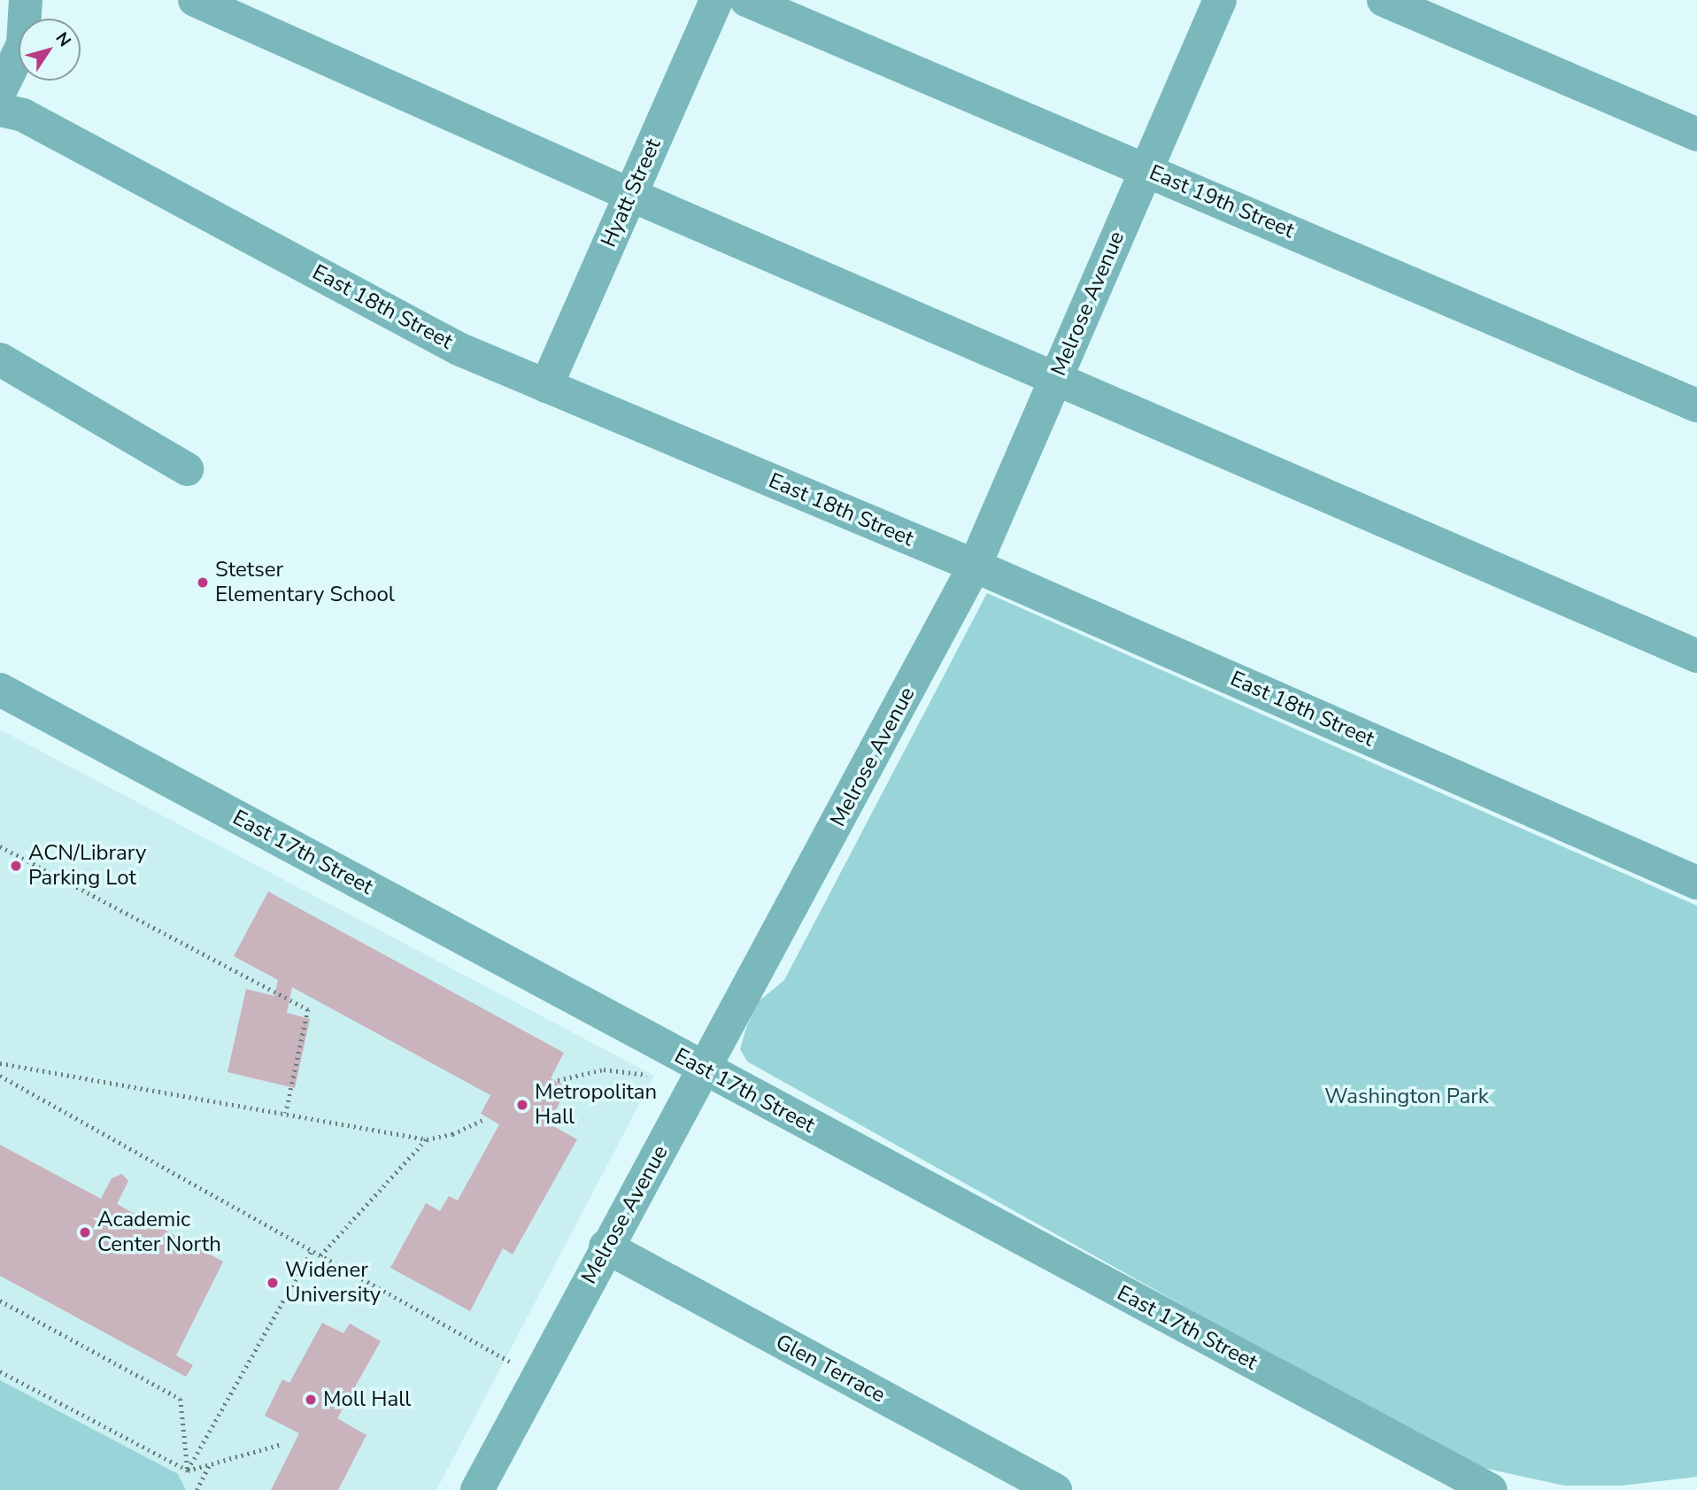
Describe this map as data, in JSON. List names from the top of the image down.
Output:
{
  "streets": {
    "street": [
      "Hyatt Street",
      "East 19th Street",
      "Melrose Avenue",
      "East 18th Street",
      "East 17th Street",
      "Glen Terrace"
    ]
  },
  "crossings": [
    ["Hyatt Street", "East 18th Street"],
    ["East 19th Street", "Melrose Avenue"],
    ["Melrose Avenue", "East 18th Street"],
    ["Melrose Avenue", "East 17th Street"],
    ["Melrose Avenue", "Glen Terrace"]
  ],
  "parks": ["Washington Park"],
  "places": [
    "Stetser Elementary School",
    "ACN/Library Parking Lot",
    "Metropolitan Hall",
    "Academic Center North",
    "Widener University",
    "Moll Hall"
  ],
  "north": "top right"
}
